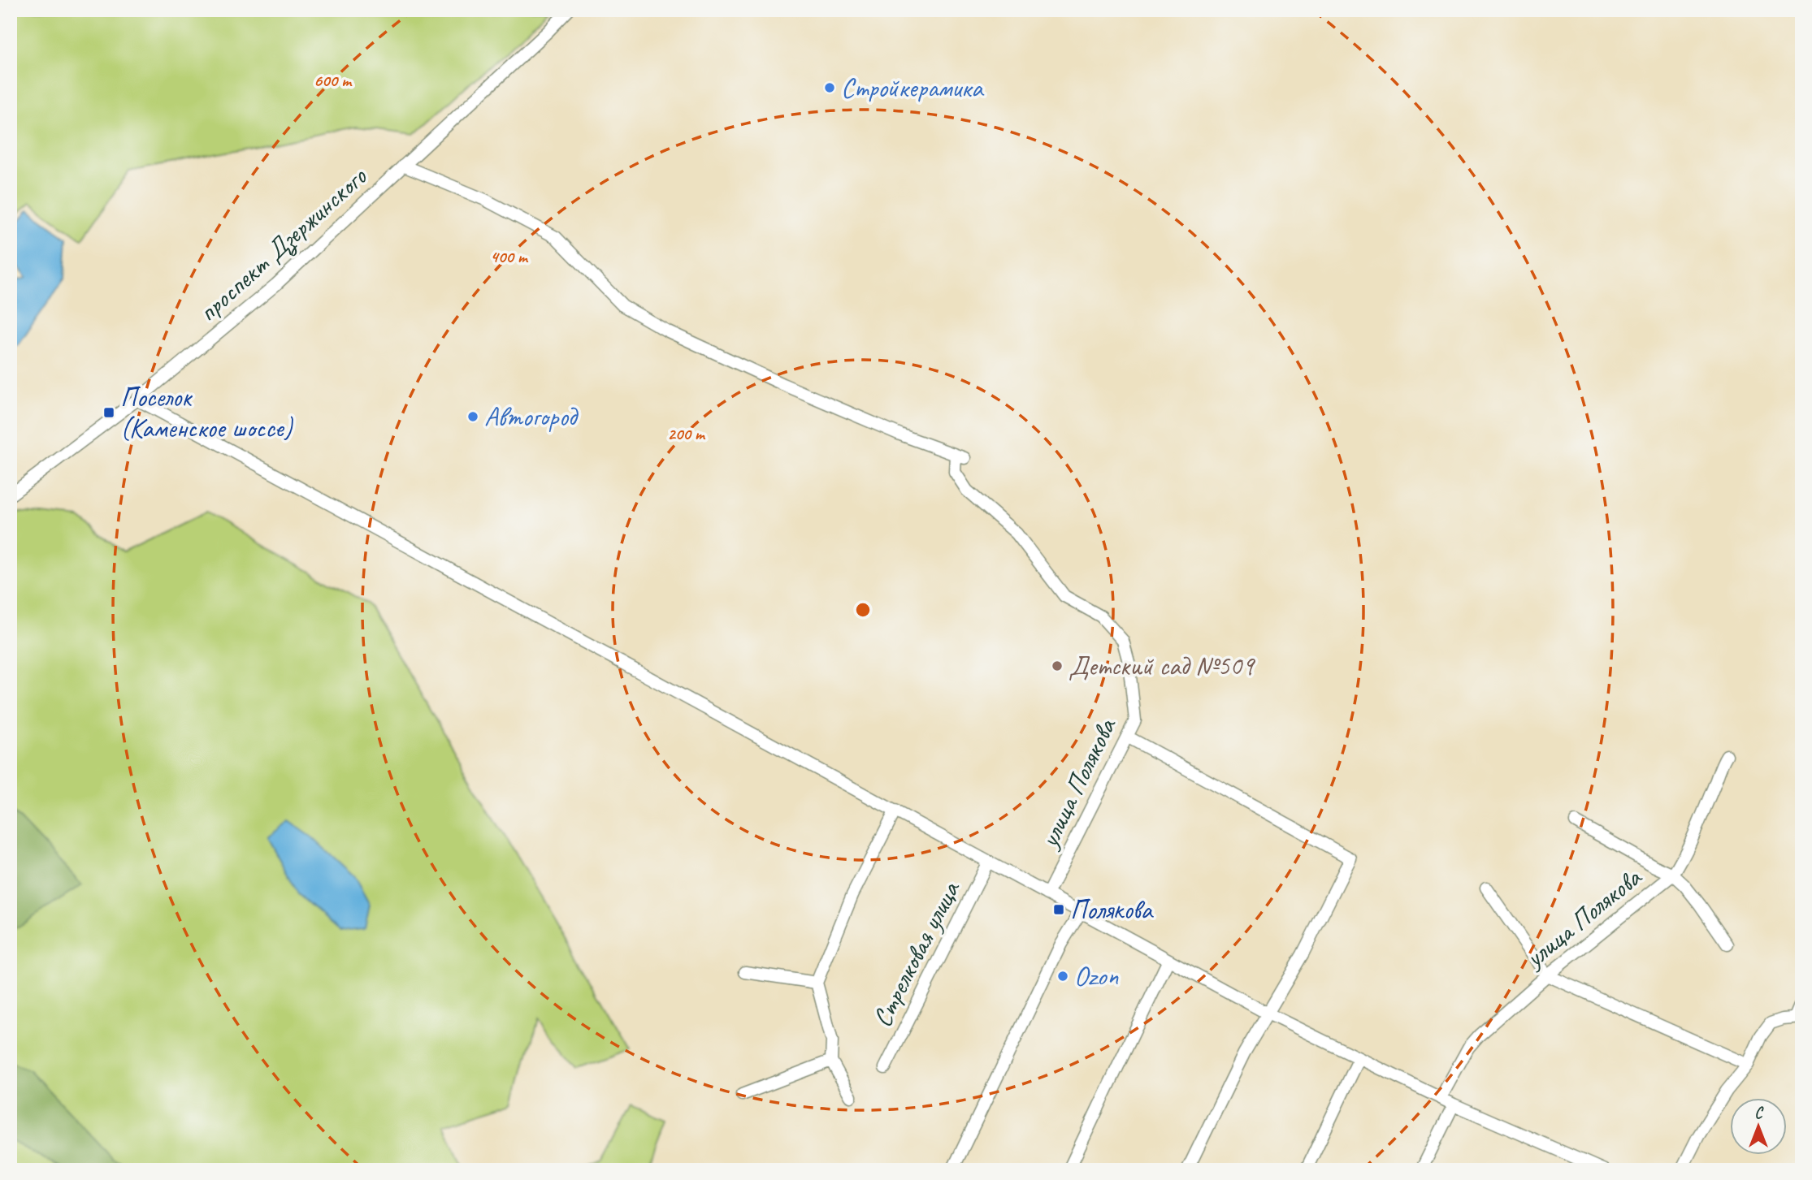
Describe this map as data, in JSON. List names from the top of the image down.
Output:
{
  "streets": {
    "street": ["проспект Дзержинского", "улица Полякова", "Стрелковая улица"]
  },
  "crossings": [
    ["проспект Дзержинского", "улица Полякова"]
  ],
  "places": {
    "other": [
      "Стройкерамика",
      "Автогород",
      "Детский сад №509",
      "Ozon"
    ],
    "transit": ["Поселок (Каменское шоссе)", "Полякова"]
  },
  "north": "top",
  "rings": ["600 m", "400 m", "200 m"]
}
